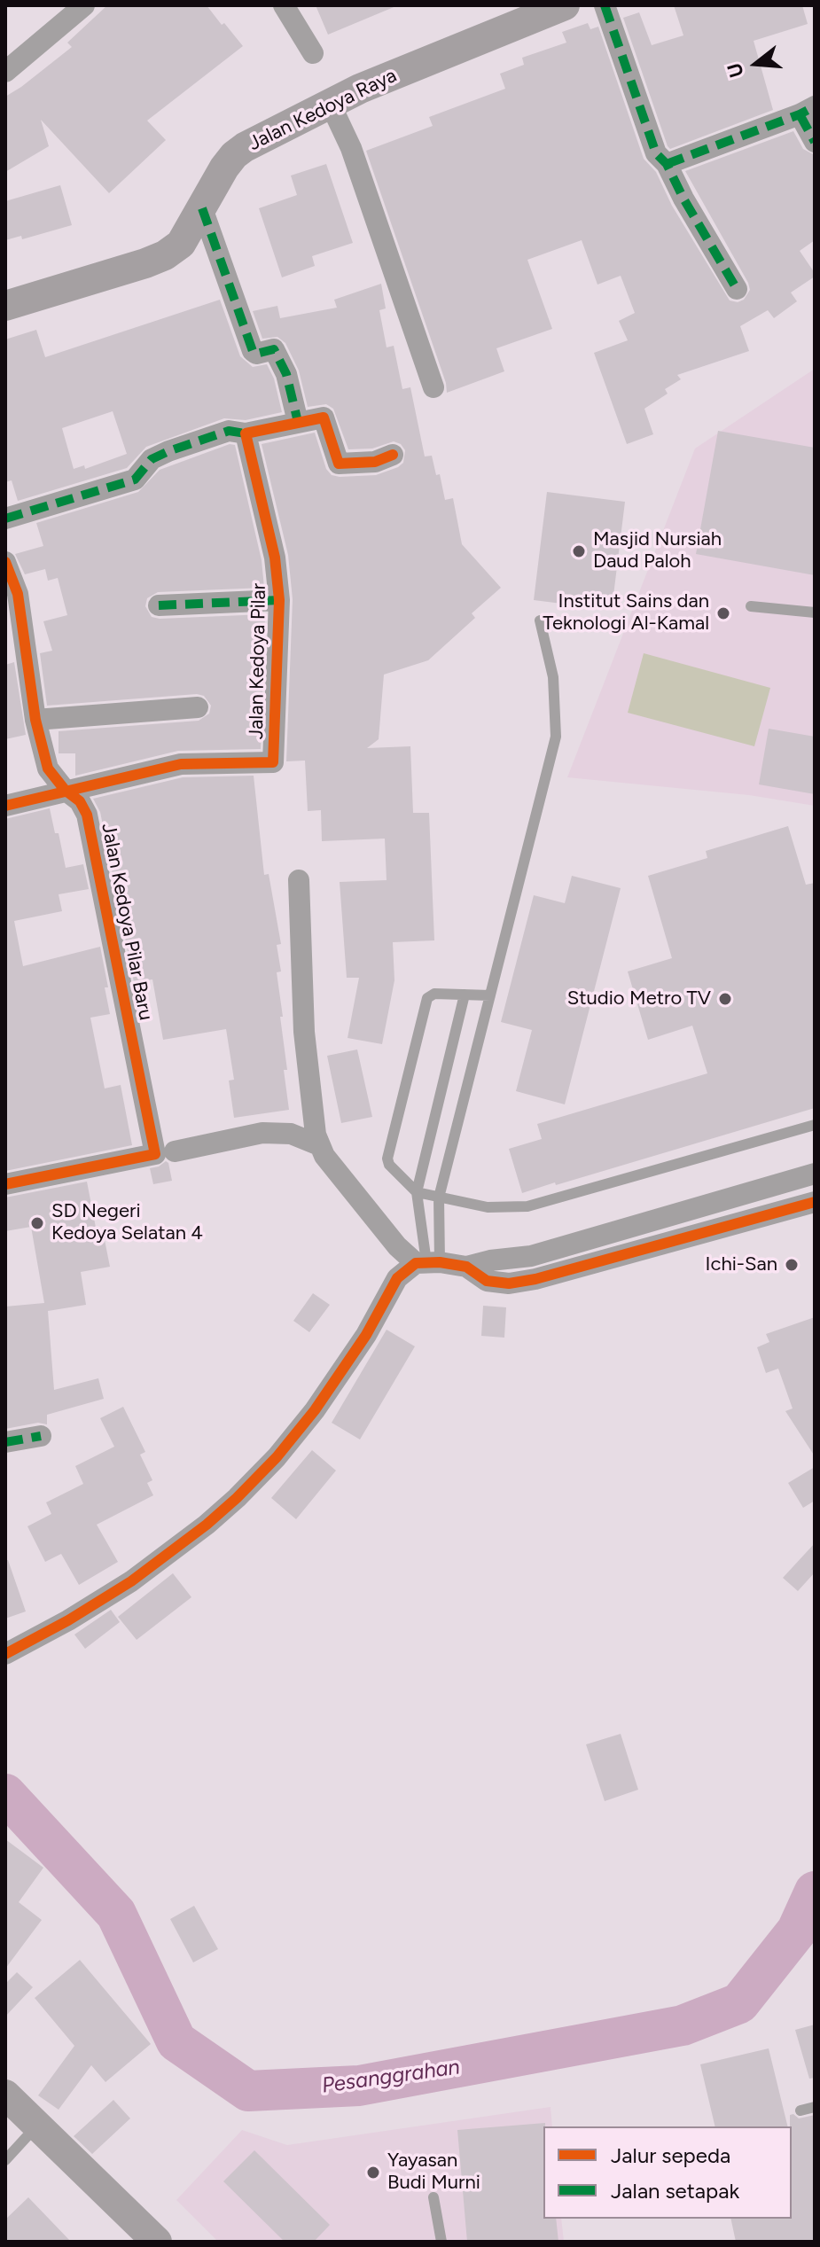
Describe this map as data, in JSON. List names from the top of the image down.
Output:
{
  "streets": {
    "street": ["Jalan Kedoya Raya", "Jalan Kedoya Pilar", "Jalan Kedoya Pilar Baru"]
  },
  "crossings": [
    ["Jalan Kedoya Pilar", "Jalan Kedoya Pilar Baru"]
  ],
  "water": ["Pesanggrahan"],
  "places": [
    "Masjid Nursiah Daud Paloh",
    "Institut Sains dan Teknologi Al-Kamal",
    "Studio Metro TV",
    "SD Negeri Kedoya Selatan 4",
    "Ichi-San",
    "Yayasan Budi Murni"
  ],
  "legend": ["Jalur sepeda", "Jalan setapak"],
  "north": "left"
}
